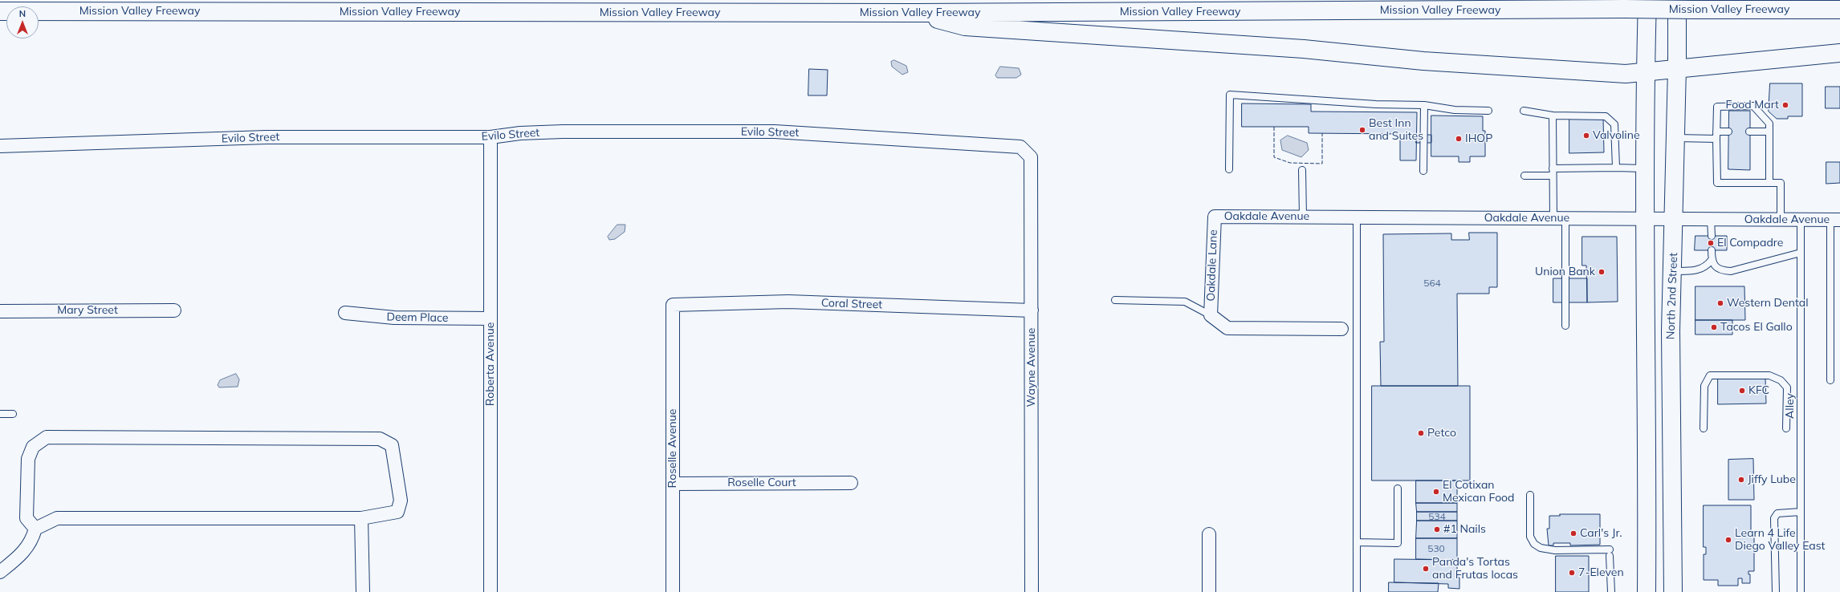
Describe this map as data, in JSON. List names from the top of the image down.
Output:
{
  "streets": {
    "main road": ["Mission Valley Freeway", "North 2nd Street"],
    "street": [
      "Evilo Street",
      "Oakdale Avenue",
      "Oakdale Lane",
      "Coral Street",
      "Mary Street",
      "Deem Place",
      "Roberta Avenue",
      "Wayne Avenue",
      "Roselle Avenue",
      "Roselle Court"
    ],
    "lane": ["Alley"]
  },
  "crossings": [
    ["Evilo Street", "Roberta Avenue"],
    ["Evilo Street", "Wayne Avenue"],
    ["Oakdale Avenue", "Oakdale Lane"],
    ["Oakdale Avenue", "North 2nd Street"],
    ["Oakdale Avenue", "Alley"],
    ["Coral Street", "Wayne Avenue"],
    ["Coral Street", "Roselle Avenue"],
    ["Deem Place", "Roberta Avenue"],
    ["Roselle Avenue", "Roselle Court"]
  ],
  "places": [
    "Food Mart",
    "Best Inn and Suites",
    "Valvoline",
    "IHOP",
    "El Compadre",
    "Union Bank",
    "Western Dental",
    "Tacos El Gallo",
    "KFC",
    "Petco",
    "Jiffy Lube",
    "El Cotixan Mexican Food",
    "#1 Nails",
    "Carl's Jr.",
    "Learn 4 Life Diego Valley East",
    "Panda's Tortas and Frutas locas",
    "7-Eleven"
  ],
  "house_numbers": ["564", "534", "530"],
  "north": "top"
}
